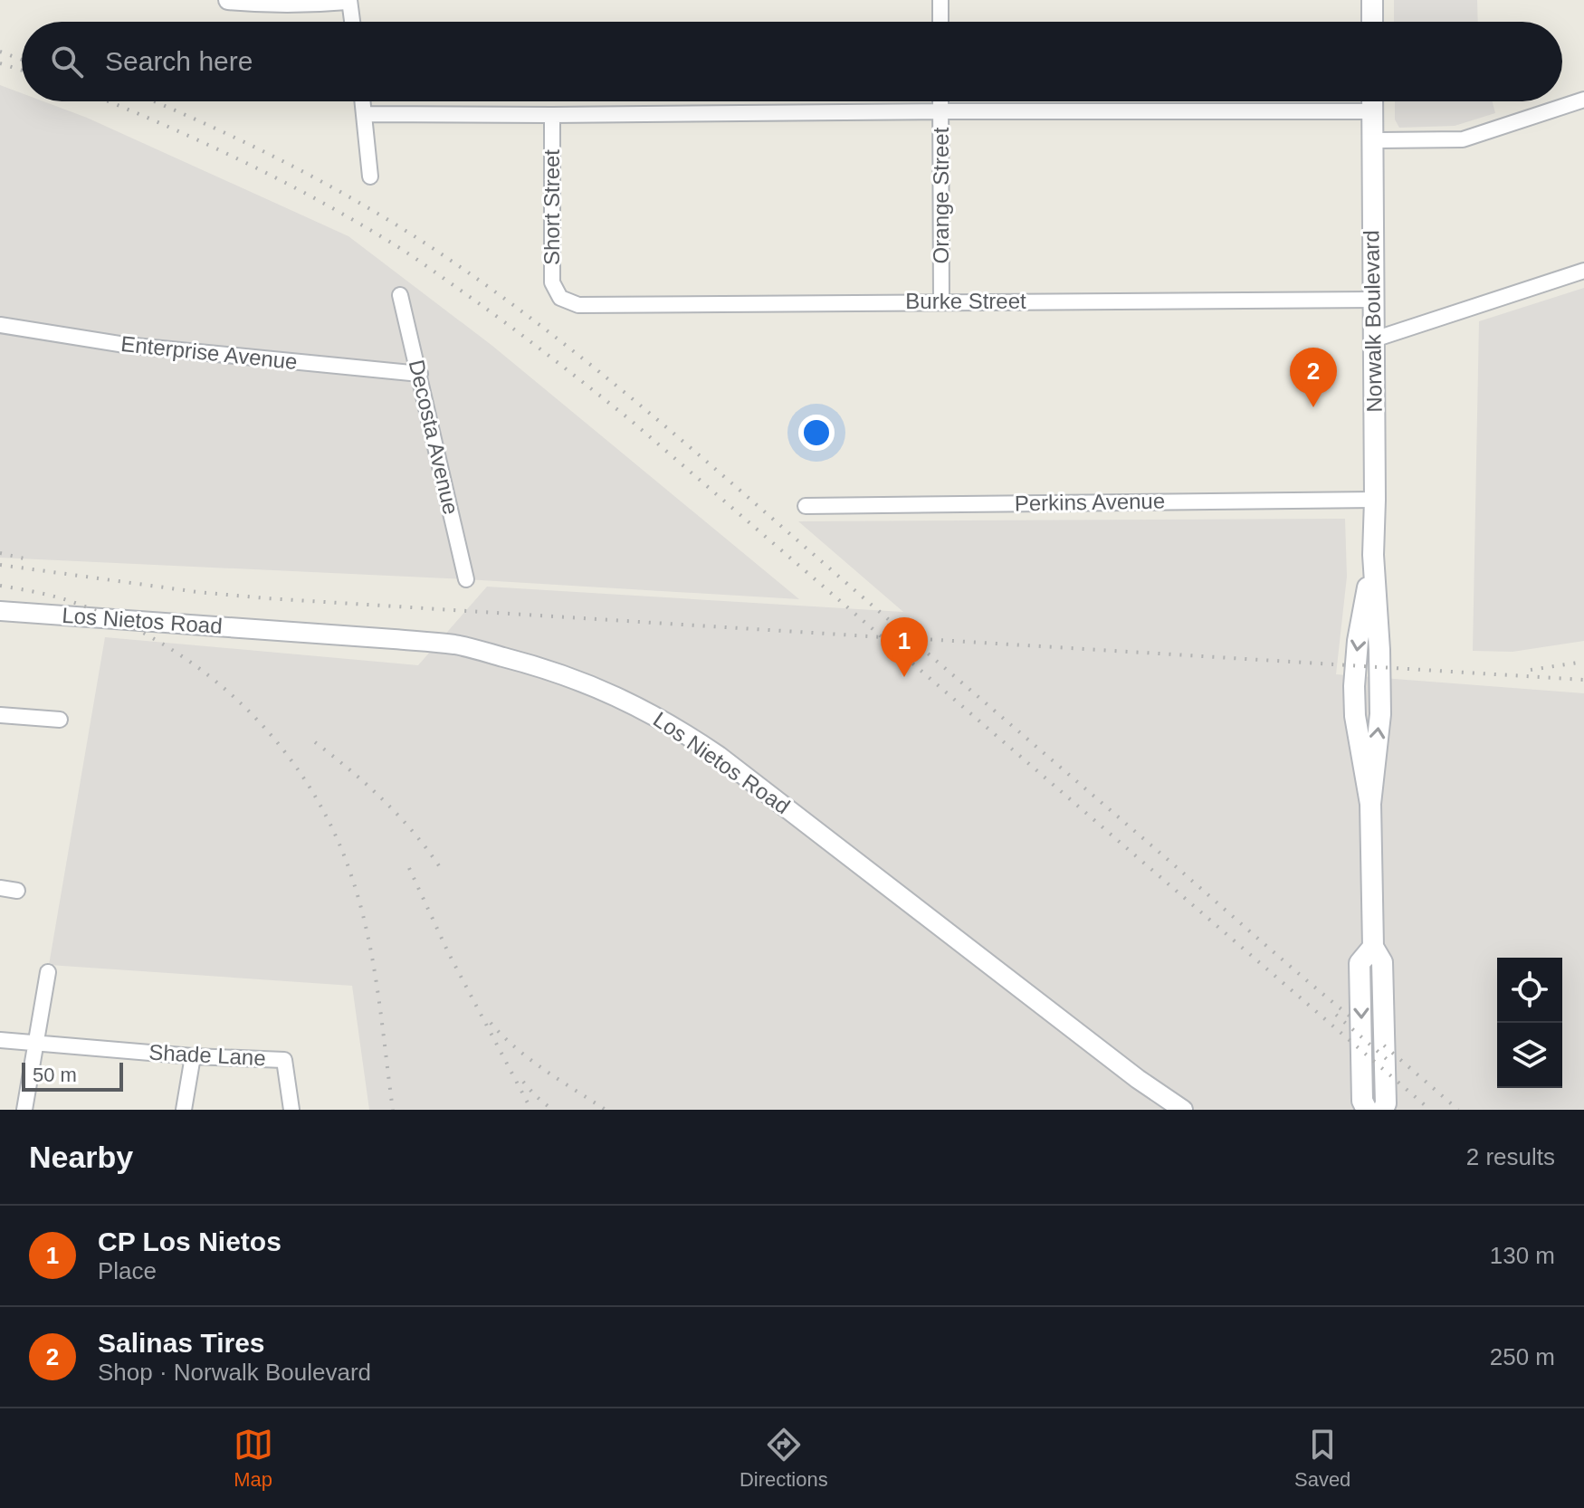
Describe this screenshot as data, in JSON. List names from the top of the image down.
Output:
{
  "streets": {
    "main road": ["Norwalk Boulevard"],
    "street": [
      "Orange Street",
      "Short Street",
      "Burke Street",
      "Enterprise Avenue",
      "Decosta Avenue",
      "Perkins Avenue",
      "Los Nietos Road",
      "Shade Lane"
    ]
  },
  "crossings": [
    ["Orange Street", "Burke Street"],
    ["Short Street", "Burke Street"],
    ["Burke Street", "Norwalk Boulevard"],
    ["Norwalk Boulevard", "Perkins Avenue"],
    ["Enterprise Avenue", "Decosta Avenue"]
  ],
  "scale_bar": "50 m",
  "page": {
    "search": "Search here",
    "pins": ["2", "1"],
    "scale": "50 m",
    "heading": ["Nearby", "2 results"],
    "list": [
      {
        "mark": "1",
        "name": "CP Los Nietos",
        "note": "Place",
        "value": "130 m"
      },
      {
        "mark": "2",
        "name": "Salinas Tires",
        "note": "Shop · Norwalk Boulevard",
        "value": "250 m"
      }
    ],
    "nav": ["Map", "Directions", "Saved"]
  }
}
